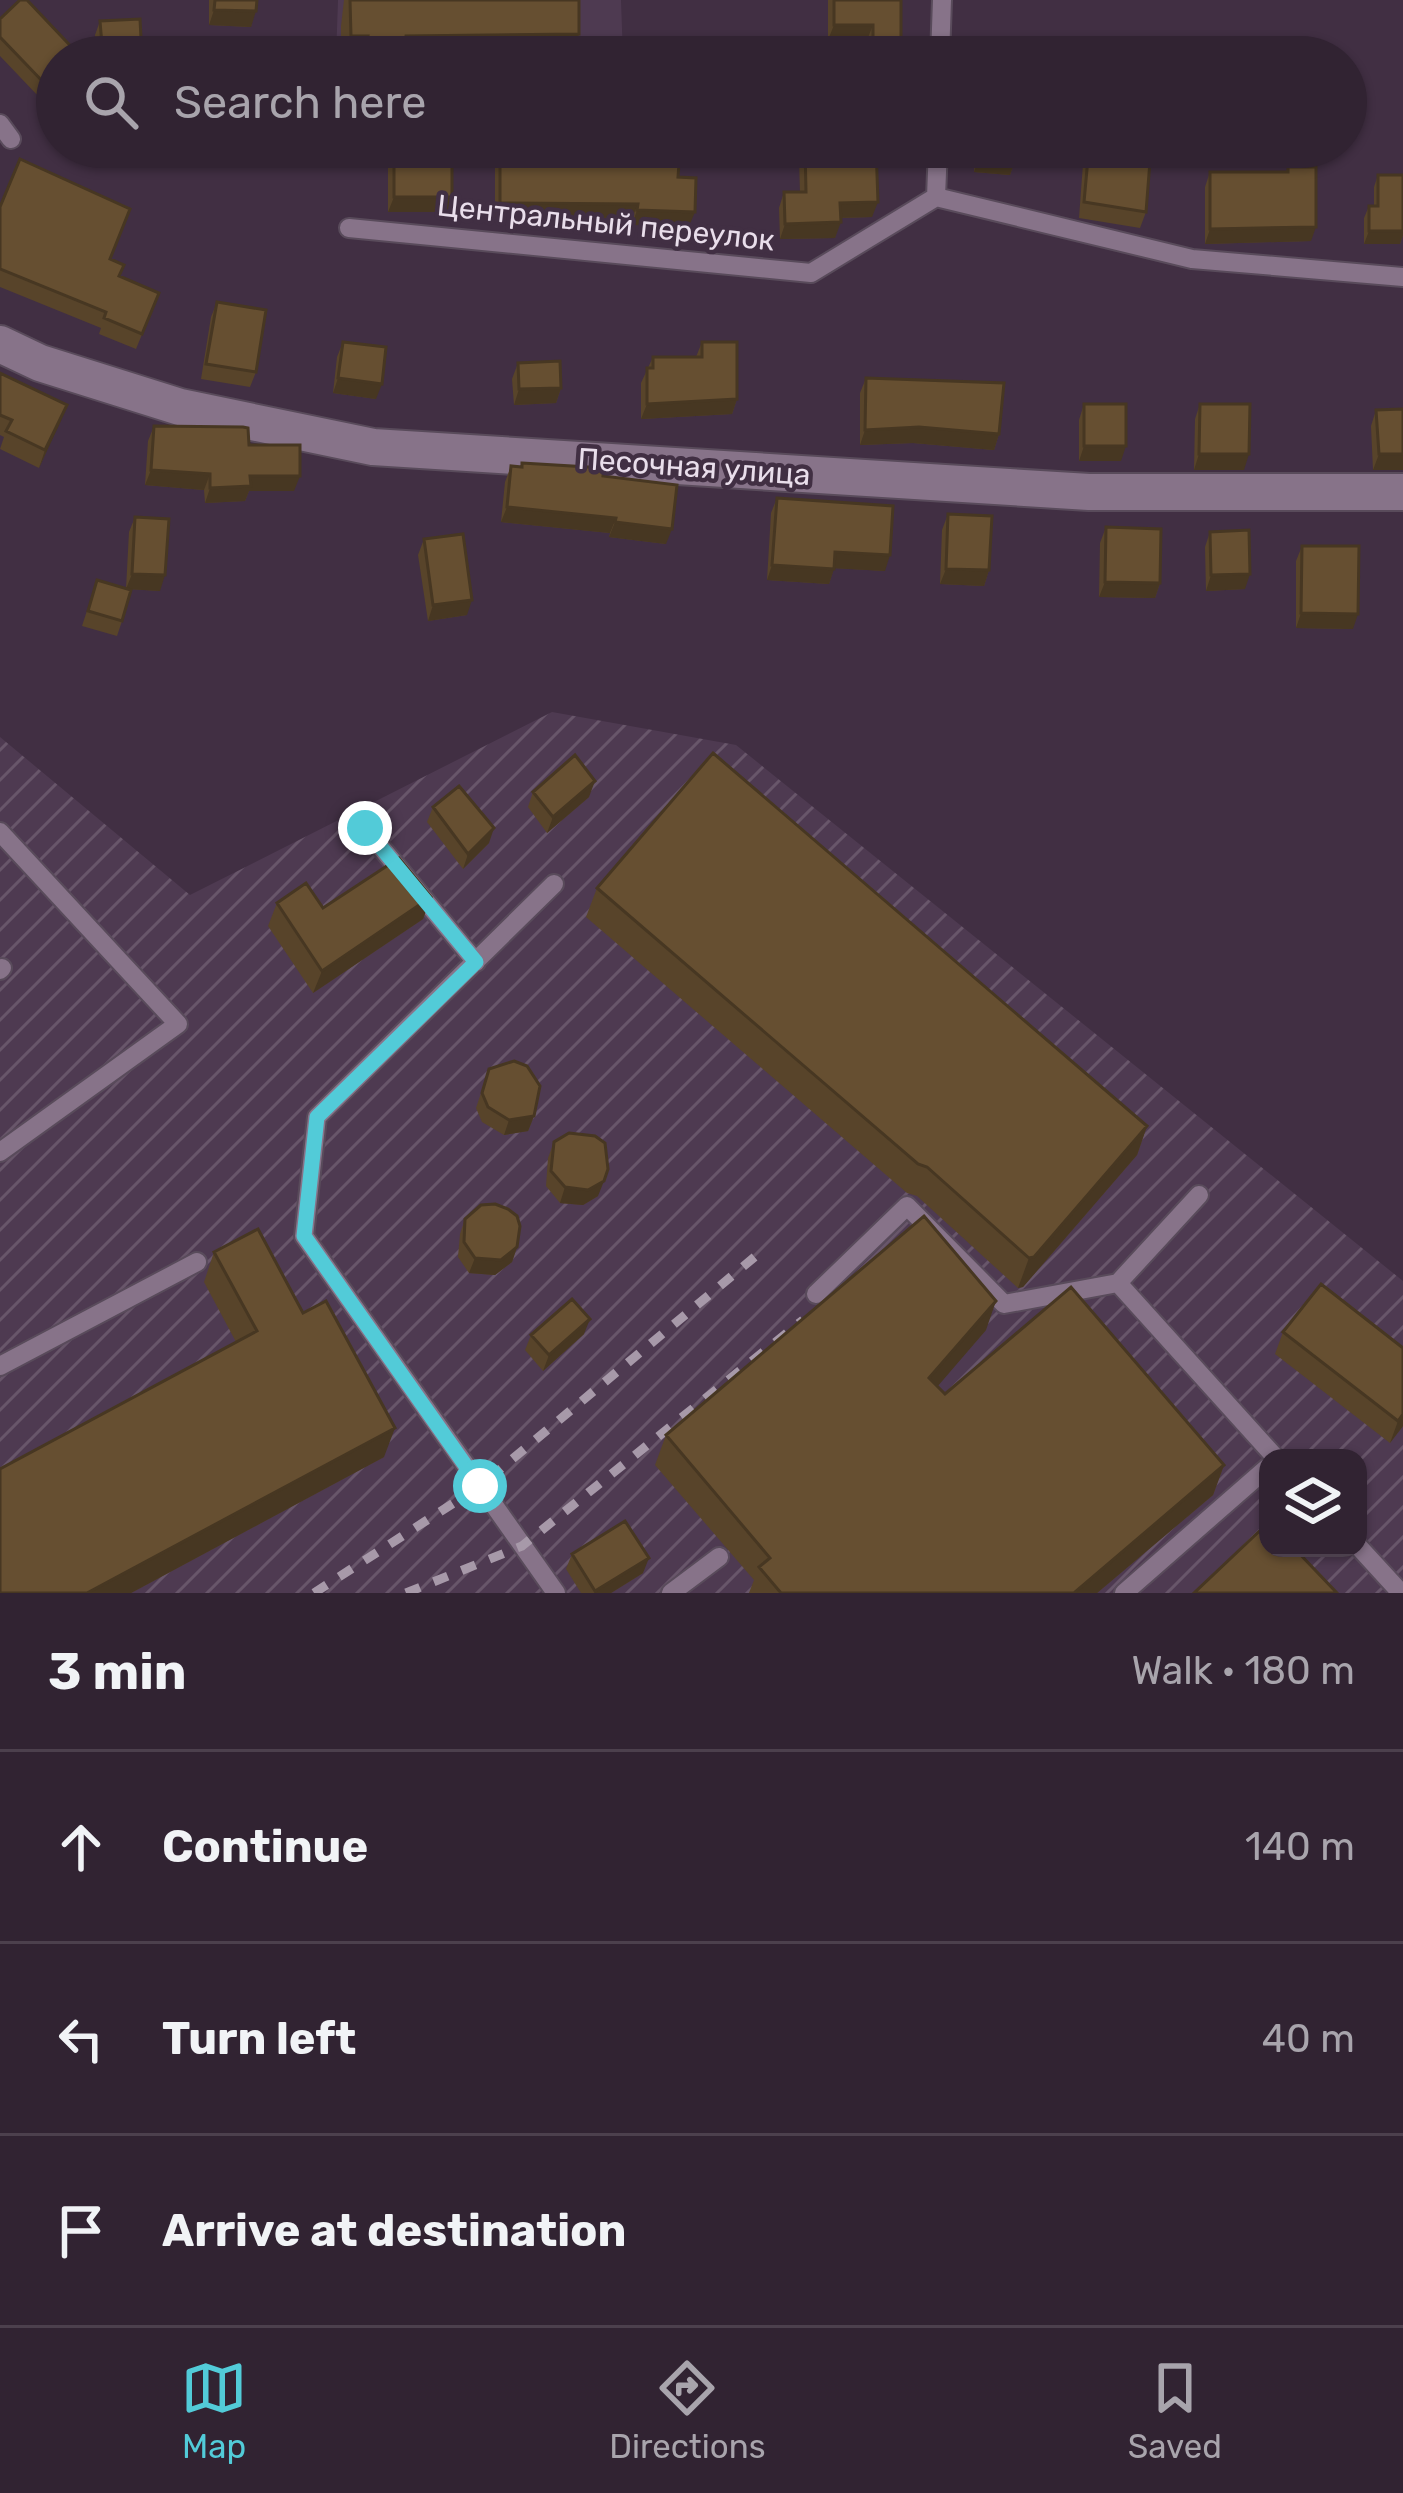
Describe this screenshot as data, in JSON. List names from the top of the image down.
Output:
{
  "streets": {
    "street": ["Песочная улица"],
    "lane": ["Центральный переулок"]
  },
  "page": {
    "search": "Search here",
    "heading": ["3 min", "Walk · 180 m"],
    "list": [
      ["Continue", "140 m"],
      ["Turn left", "40 m"],
      "Arrive at destination"
    ],
    "nav": ["Map", "Directions", "Saved"]
  }
}
